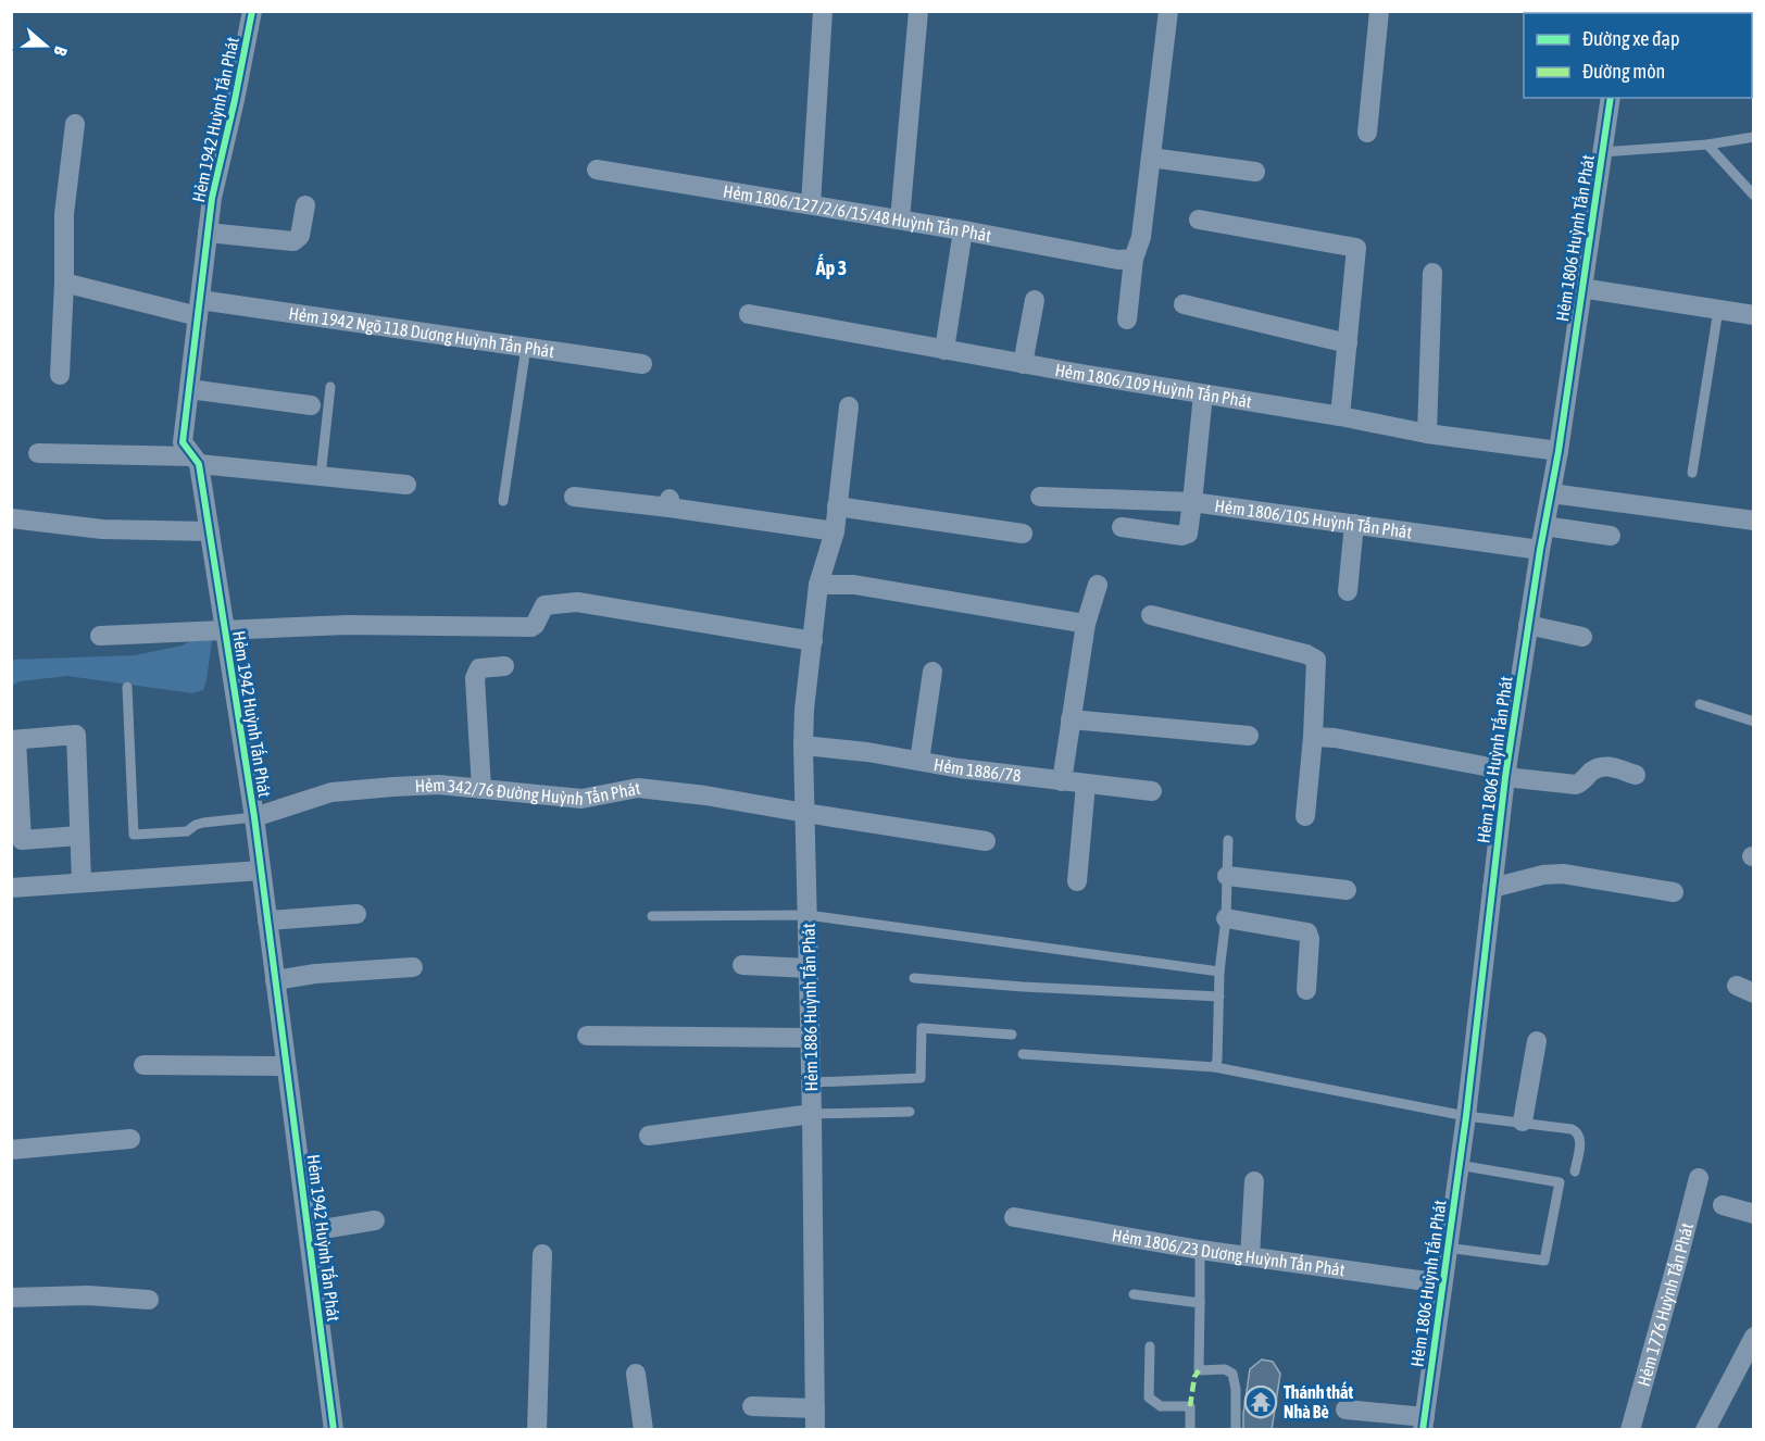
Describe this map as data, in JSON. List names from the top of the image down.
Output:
{
  "streets": {
    "street": [
      "Hẻm 1942 Huỳnh Tấn Phát",
      "Hẻm 1806/127/2/6/15/48 Huỳnh Tấn Phát",
      "Hẻm 1806 Huỳnh Tấn Phát",
      "Hẻm 1942 Ngõ 118 Dương Huỳnh Tấn Phát",
      "Hẻm 1806/109 Huỳnh Tấn Phát",
      "Hẻm 1806/105 Huỳnh Tấn Phát",
      "Hẻm 1886/78",
      "Hẻm 342/76 Đường Huỳnh Tấn Phát",
      "Hẻm 1886 Huỳnh Tấn Phát",
      "Hẻm 1806/23 Dương Huỳnh Tấn Phát",
      "Hẻm 1776 Huỳnh Tấn Phát"
    ]
  },
  "crossings": [
    ["Hẻm 1942 Huỳnh Tấn Phát", "Hẻm 1942 Ngõ 118 Dương Huỳnh Tấn Phát"],
    ["Hẻm 1942 Huỳnh Tấn Phát", "Hẻm 342/76 Đường Huỳnh Tấn Phát"],
    ["Hẻm 1806 Huỳnh Tấn Phát", "Hẻm 1806/109 Huỳnh Tấn Phát"],
    ["Hẻm 1806 Huỳnh Tấn Phát", "Hẻm 1806/105 Huỳnh Tấn Phát"],
    ["Hẻm 1806 Huỳnh Tấn Phát", "Hẻm 1806/23 Dương Huỳnh Tấn Phát"],
    ["Hẻm 1806/109 Huỳnh Tấn Phát", "Hẻm 1806/105 Huỳnh Tấn Phát"],
    ["Hẻm 1886/78", "Hẻm 1886 Huỳnh Tấn Phát"],
    ["Hẻm 342/76 Đường Huỳnh Tấn Phát", "Hẻm 1886 Huỳnh Tấn Phát"]
  ],
  "districts": ["Ấp 3"],
  "places": {
    "temple": ["Thánh thất Nhà Bè"]
  },
  "legend": ["Đường xe đạp", "Đường mòn"],
  "north": "right"
}
